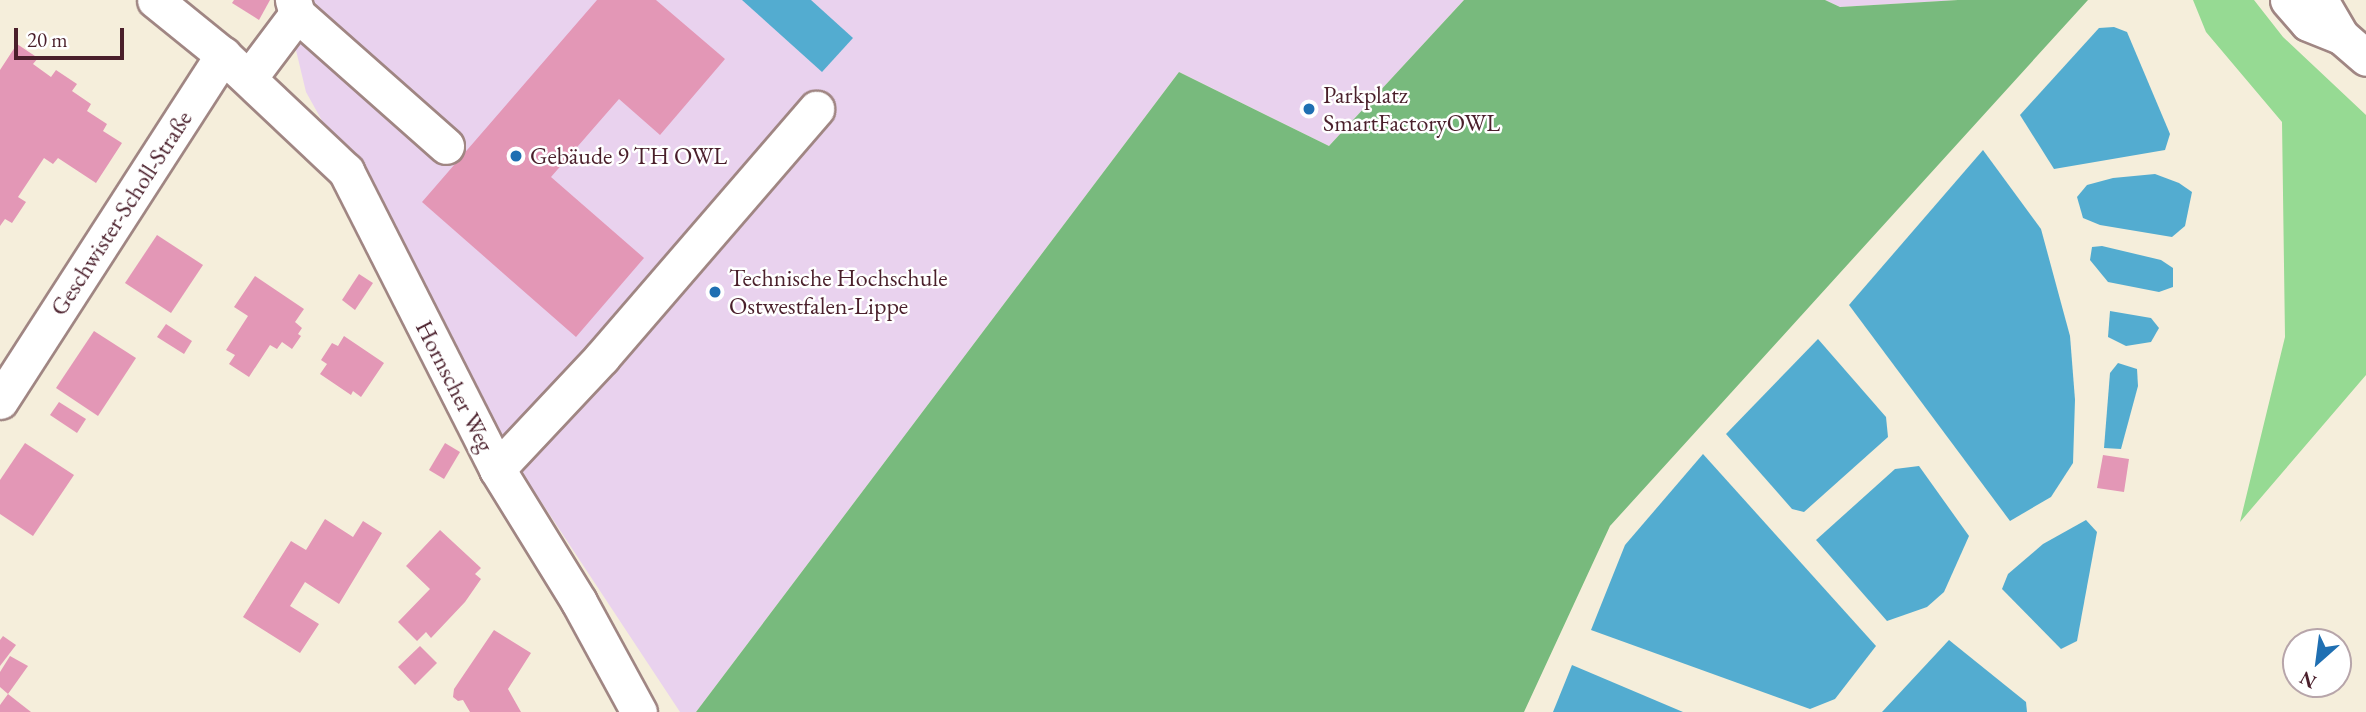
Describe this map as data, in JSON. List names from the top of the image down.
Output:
{
  "streets": {
    "street": ["Geschwister-Scholl-Straße", "Hornscher Weg"]
  },
  "places": ["Parkplatz SmartFactoryOWL", "Gebäude 9 TH OWL", "Technische Hochschule Ostwestfalen-Lippe"],
  "scale_bar": "20 m",
  "north": "bottom left"
}
